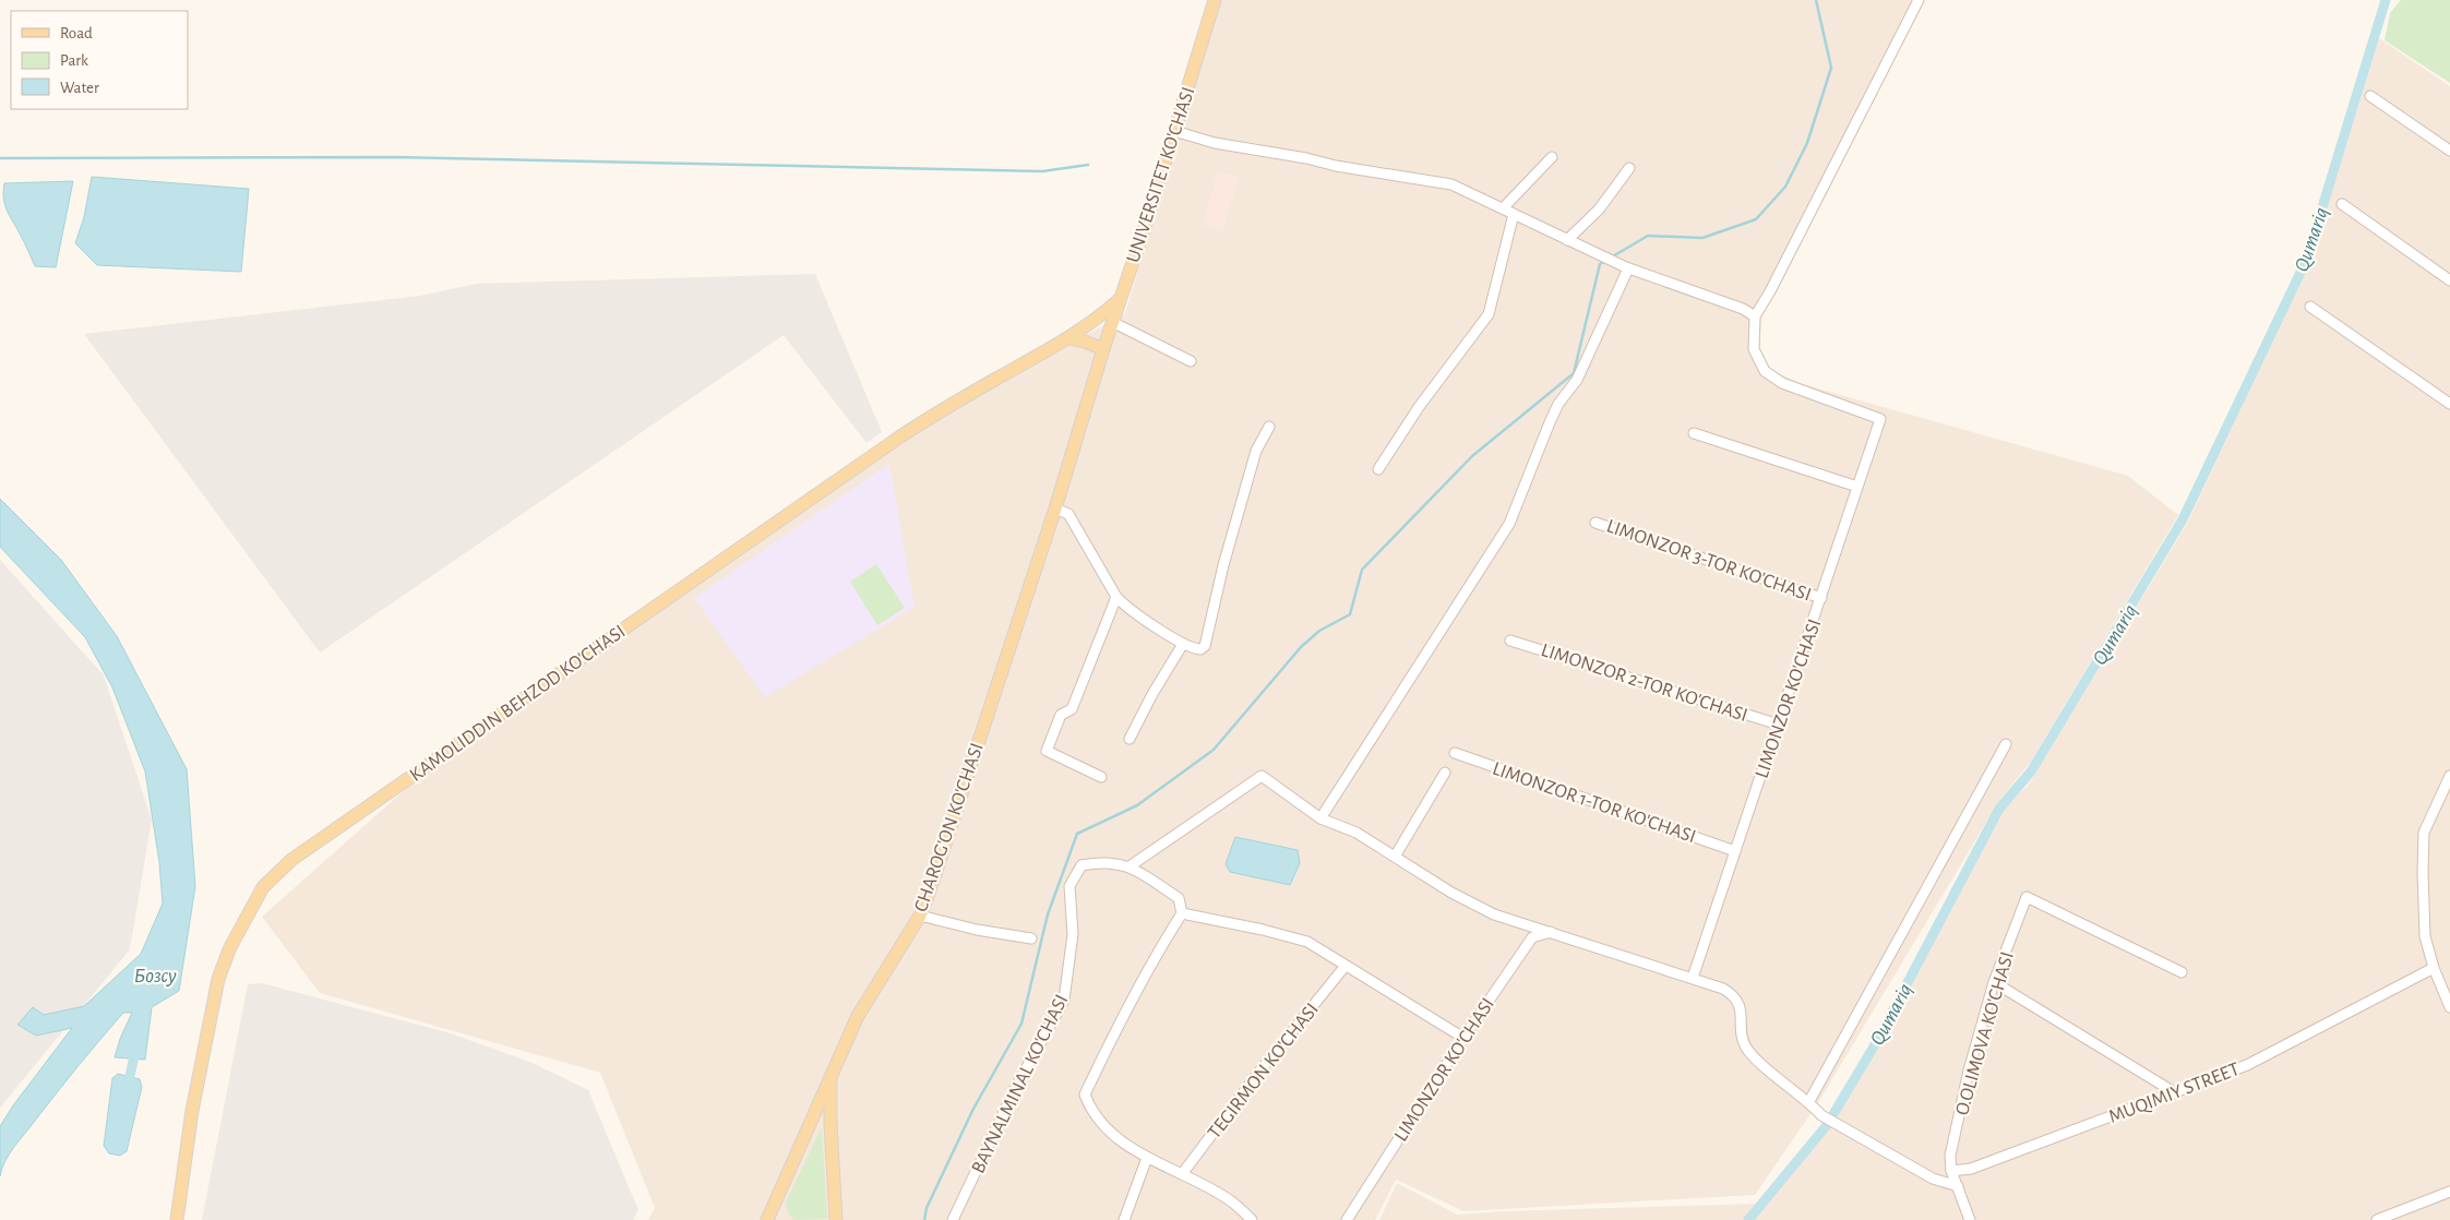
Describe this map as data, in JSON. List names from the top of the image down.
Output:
{
  "streets": {
    "main road": ["UNIVERSITET KO'CHASI", "KAMOLIDDIN BEHZOD KO'CHASI", "CHAROG'ON KO'CHASI"],
    "street": [
      "LIMONZOR 3-TOR KO'CHASI",
      "LIMONZOR 2-TOR KO'CHASI",
      "LIMONZOR KO'CHASI",
      "LIMONZOR 1-TOR KO'CHASI",
      "O.OLIMOVA KO'CHASI",
      "TEGIRMON KO'CHASI",
      "BAYNALMINAL KO'CHASI",
      "MUQIMIY STREET"
    ]
  },
  "crossings": [
    ["UNIVERSITET KO'CHASI", "KAMOLIDDIN BEHZOD KO'CHASI"],
    ["UNIVERSITET KO'CHASI", "CHAROG'ON KO'CHASI"],
    ["LIMONZOR 3-TOR KO'CHASI", "LIMONZOR KO'CHASI"],
    ["LIMONZOR 2-TOR KO'CHASI", "LIMONZOR KO'CHASI"],
    ["LIMONZOR KO'CHASI", "LIMONZOR 1-TOR KO'CHASI"],
    ["O.OLIMOVA KO'CHASI", "MUQIMIY STREET"]
  ],
  "water": ["Qumariq", "Бозсу"],
  "legend": ["Road", "Park", "Water"]
}
